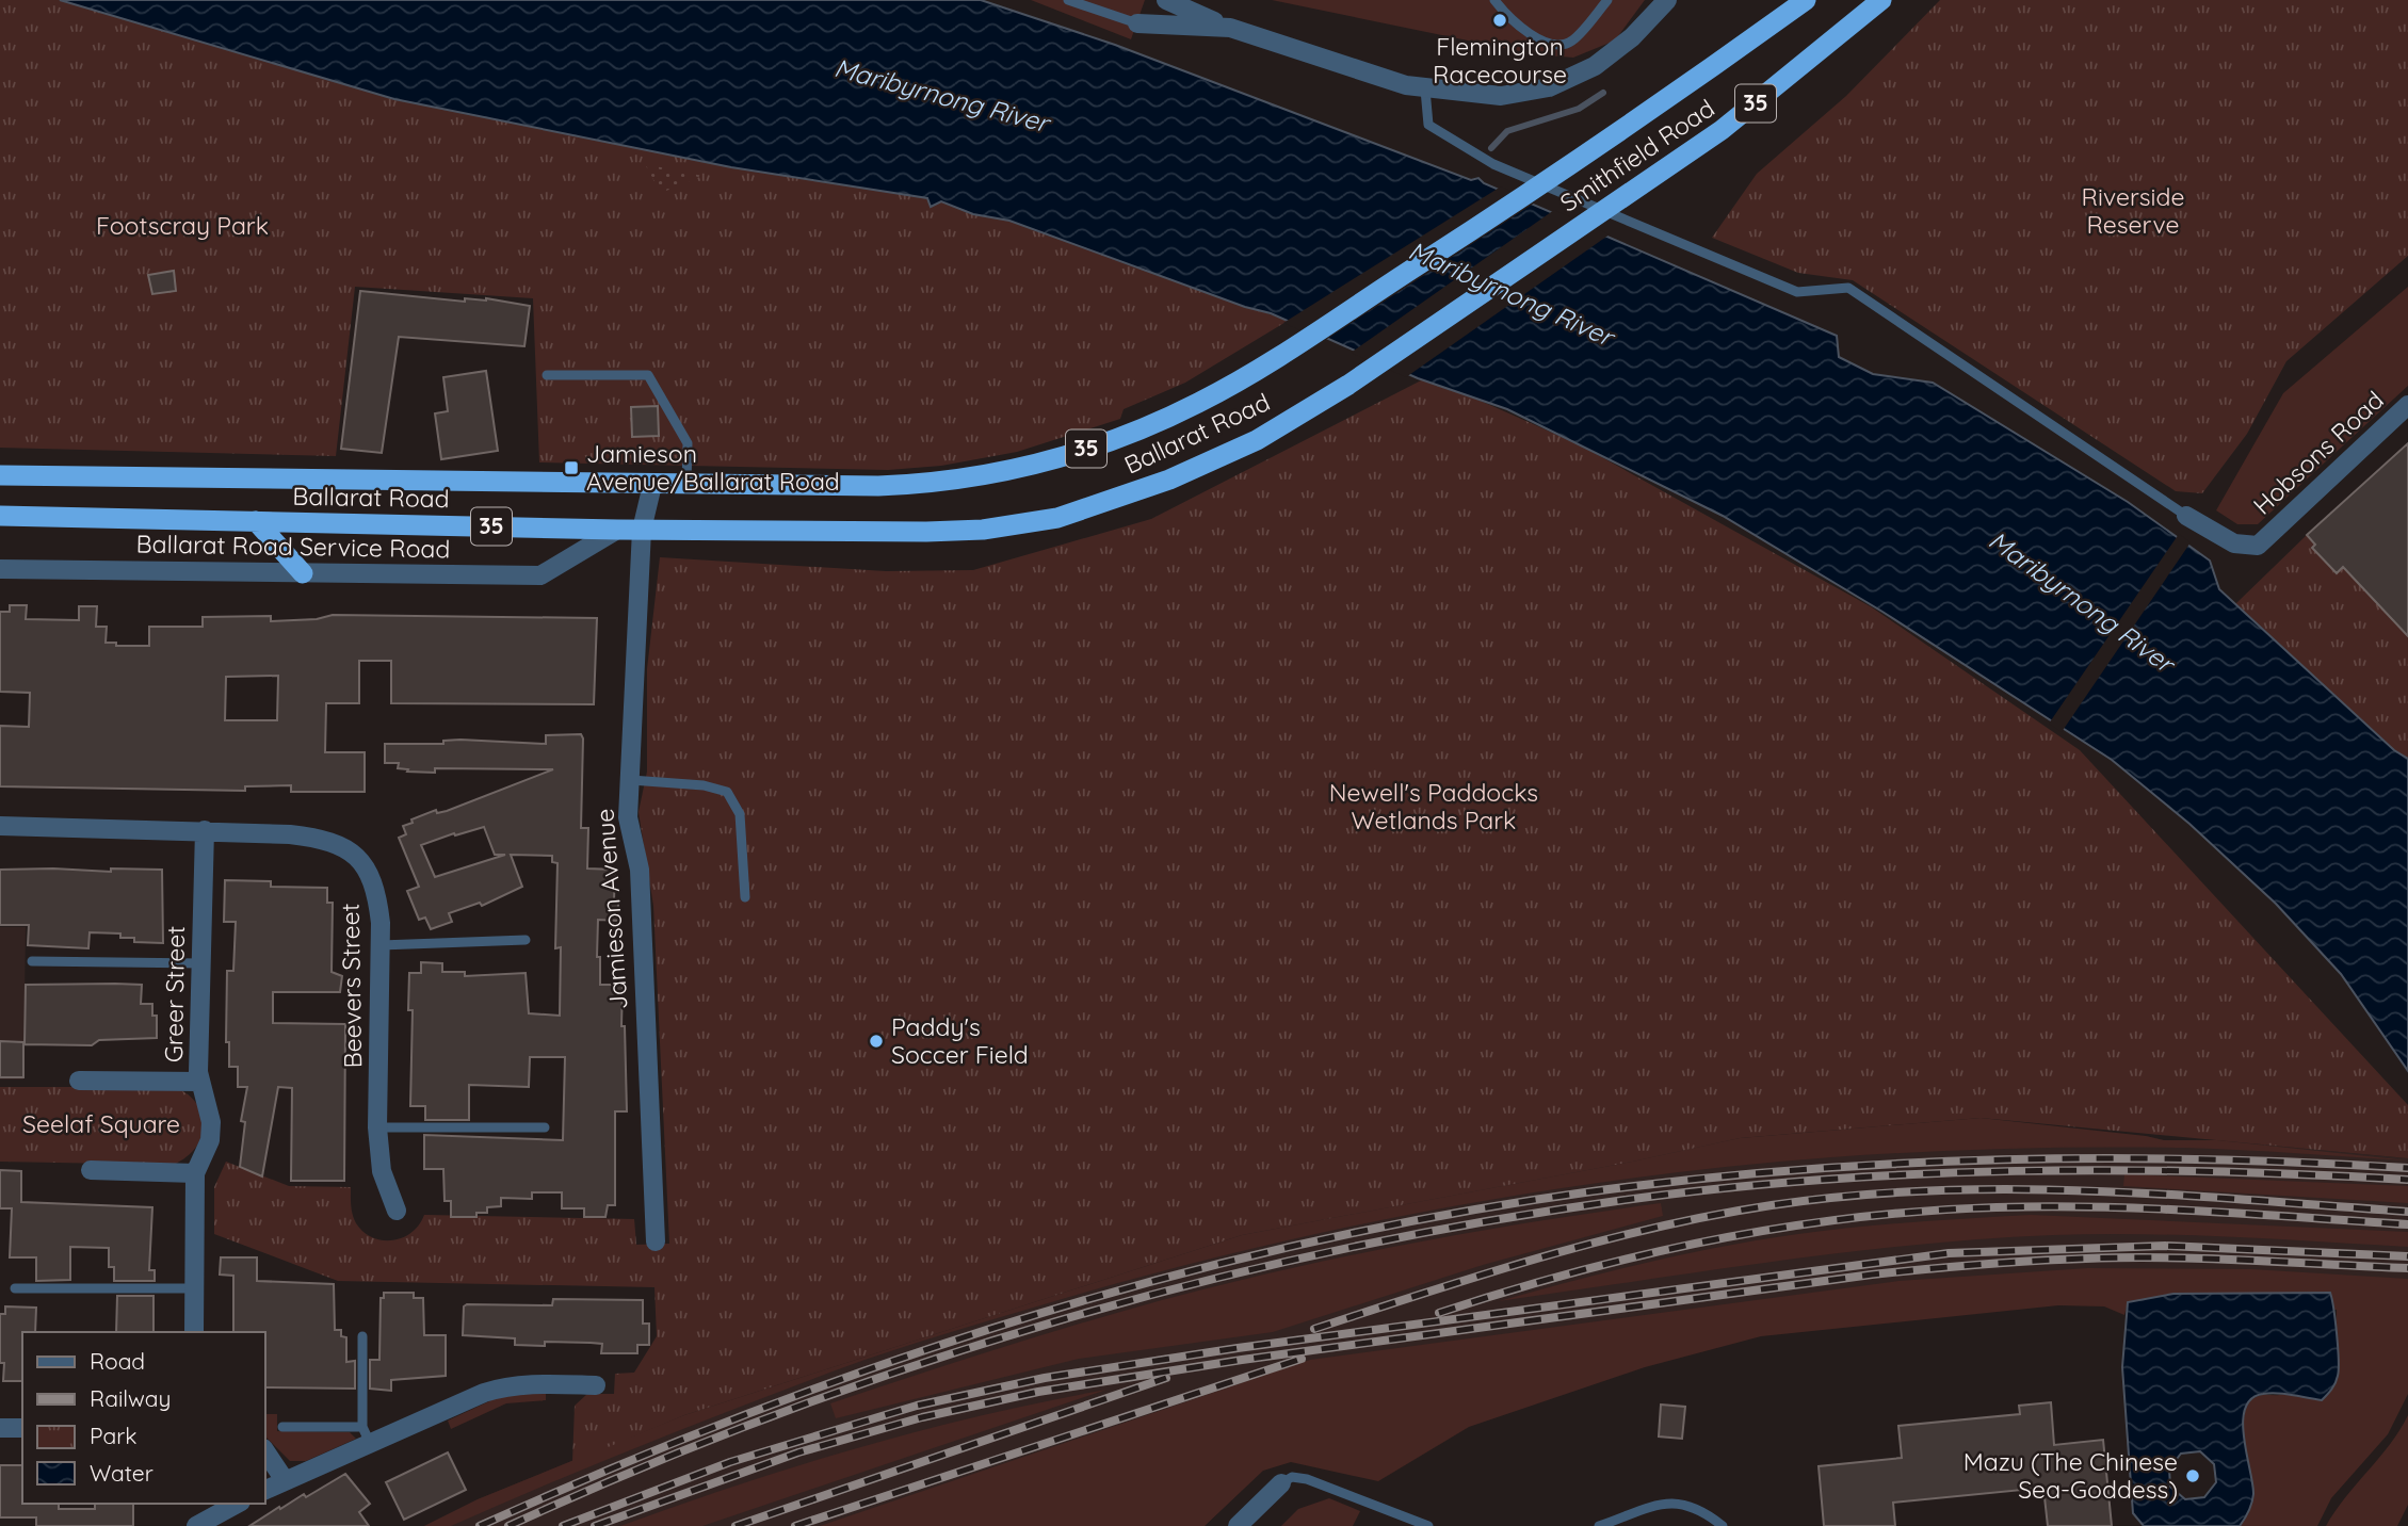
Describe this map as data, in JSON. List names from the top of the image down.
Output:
{
  "streets": {
    "highway": ["35", "Smithfield Road", "Ballarat Road"],
    "street": [
      "Hobsons Road",
      "Ballarat Road Service Road",
      "Jamieson Avenue",
      "Beevers Street",
      "Greer Street"
    ]
  },
  "crossings": [
    ["Smithfield Road", "Ballarat Road"],
    ["Ballarat Road", "Ballarat Road Service Road"],
    ["Ballarat Road", "Jamieson Avenue"],
    ["Beevers Street", "Greer Street"]
  ],
  "water": ["Maribyrnong River"],
  "parks": [
    "Riverside Reserve",
    "Footscray Park",
    "Newell's Paddocks Wetlands Park",
    "Seelaf Square"
  ],
  "places": {
    "other": ["Flemington Racecourse", "Paddy's Soccer Field", "Mazu (The Chinese Sea-Goddess)"],
    "transit": ["Jamieson Avenue/Ballarat Road"]
  },
  "legend": [
    "Road",
    "Railway",
    "Park",
    "Water"
  ]
}
